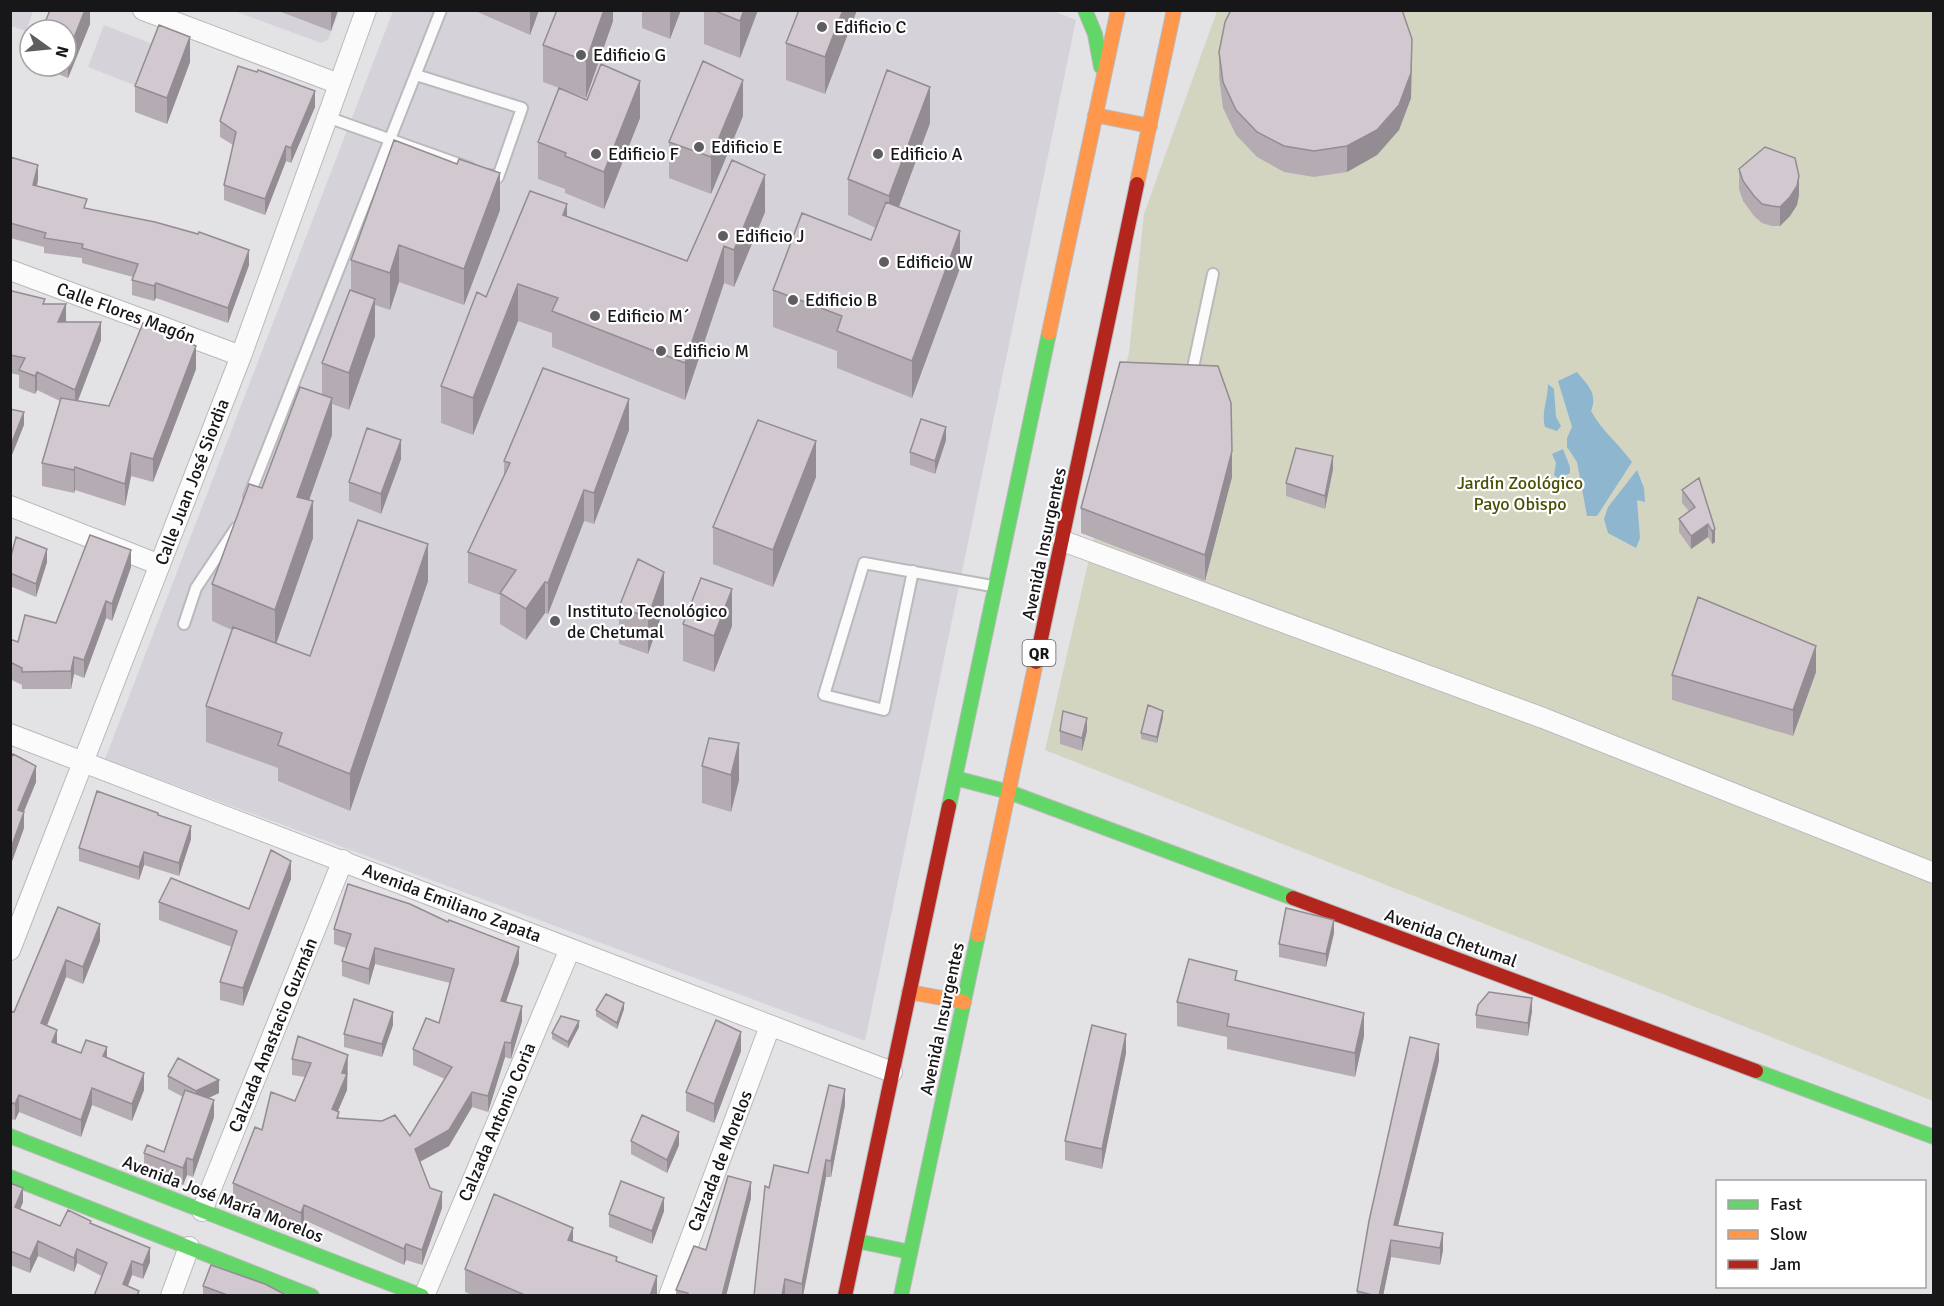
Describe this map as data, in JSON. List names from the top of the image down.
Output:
{
  "streets": {
    "main road": [
      "Avenida Insurgentes",
      "QR",
      "Avenida Chetumal",
      "Avenida José María Morelos"
    ],
    "street": [
      "Calle Flores Magón",
      "Calle Juan José Siordia",
      "Avenida Emiliano Zapata",
      "Calzada Anastacio Guzmán",
      "Calzada Antonio Coria",
      "Calzada de Morelos"
    ]
  },
  "crossings": [
    ["Calle Flores Magón", "Calle Juan José Siordia"],
    ["Calle Juan José Siordia", "Avenida Emiliano Zapata"],
    ["Avenida Insurgentes", "Avenida Emiliano Zapata"],
    ["Avenida Insurgentes", "Avenida Chetumal"],
    ["Avenida Emiliano Zapata", "Calzada Anastacio Guzmán"],
    ["Avenida Emiliano Zapata", "Calzada Antonio Coria"],
    ["Avenida Emiliano Zapata", "Calzada de Morelos"],
    ["Calzada Anastacio Guzmán", "Avenida José María Morelos"],
    ["Calzada Antonio Coria", "Avenida José María Morelos"]
  ],
  "parks": ["Jardín Zoológico Payo Obispo"],
  "places": [
    "Edificio C",
    "Edificio G",
    "Edificio E",
    "Edificio F",
    "Edificio A",
    "Edificio J",
    "Edificio W",
    "Edificio B",
    "Edificio M´",
    "Edificio M",
    "Instituto Tecnológico de Chetumal"
  ],
  "legend": ["Fast", "Slow", "Jam"],
  "north": "right"
}
